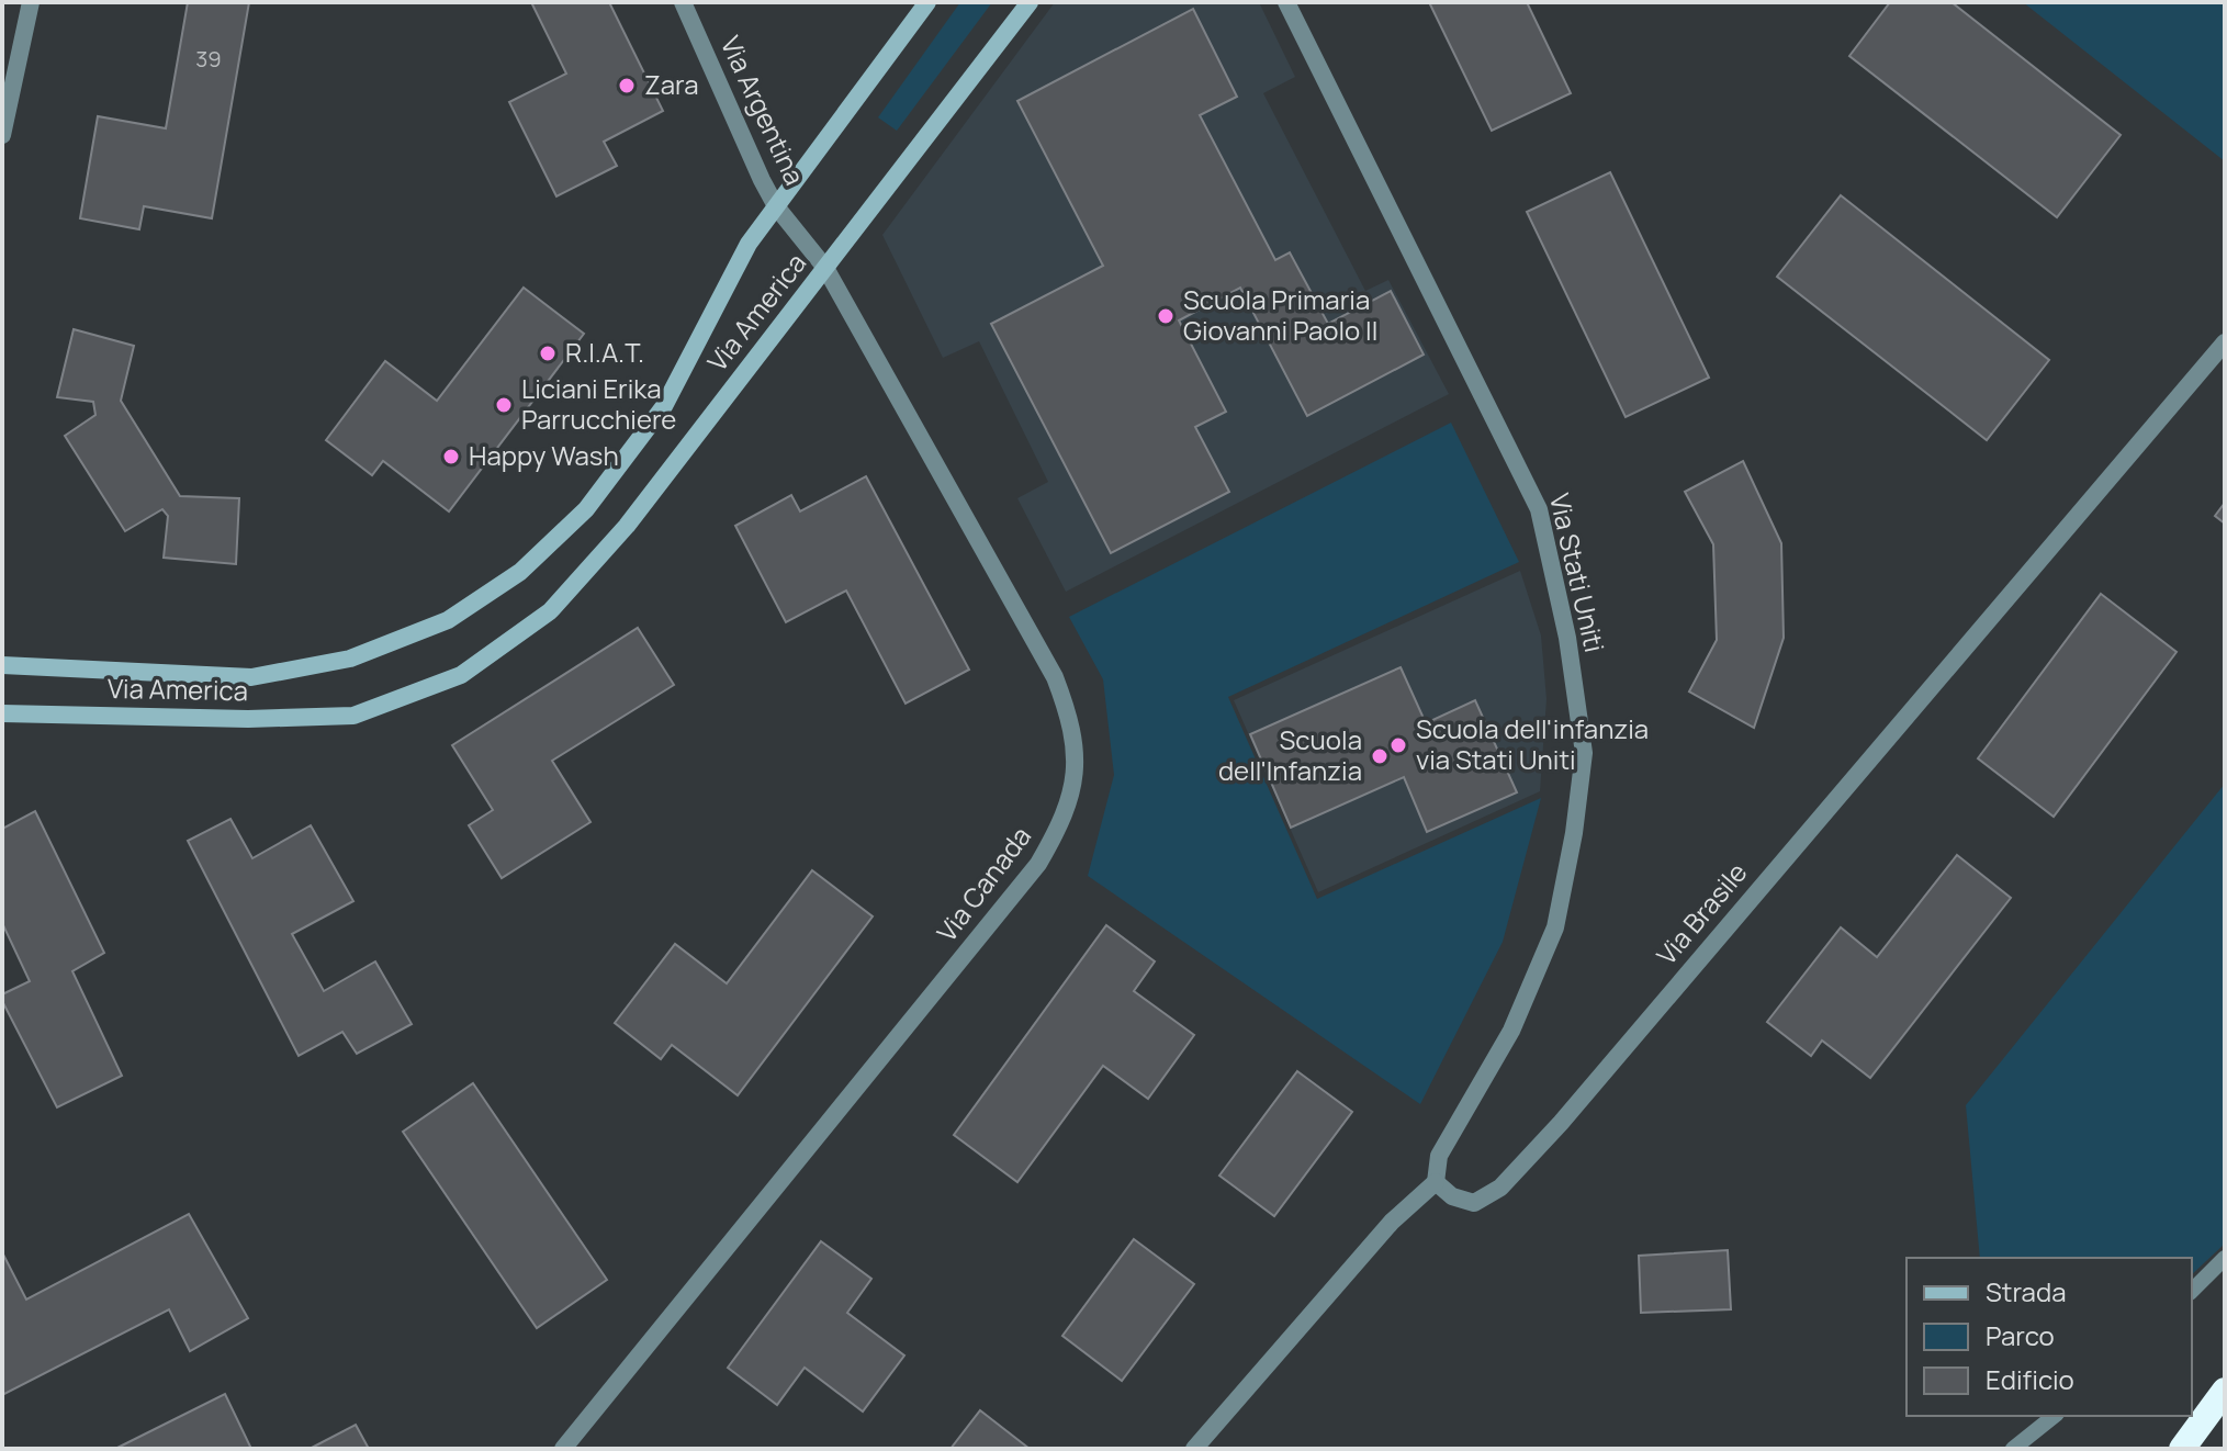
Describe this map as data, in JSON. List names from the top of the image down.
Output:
{
  "streets": {
    "street": [
      "Via Argentina",
      "Via America",
      "Via Stati Uniti",
      "Via Canada",
      "Via Brasile"
    ]
  },
  "crossings": [
    ["Via Argentina", "Via America"],
    ["Via Argentina", "Via Canada"],
    ["Via America", "Via Canada"],
    ["Via Stati Uniti", "Via Brasile"]
  ],
  "places": [
    "Zara",
    "Scuola Primaria Giovanni Paolo II",
    "R.I.A.T.",
    "Liciani Erika Parrucchiere",
    "Happy Wash",
    "Scuola dell'infanzia via Stati Uniti",
    "Scuola dell'Infanzia"
  ],
  "house_numbers": ["39"],
  "legend": ["Strada", "Parco", "Edificio"]
}
